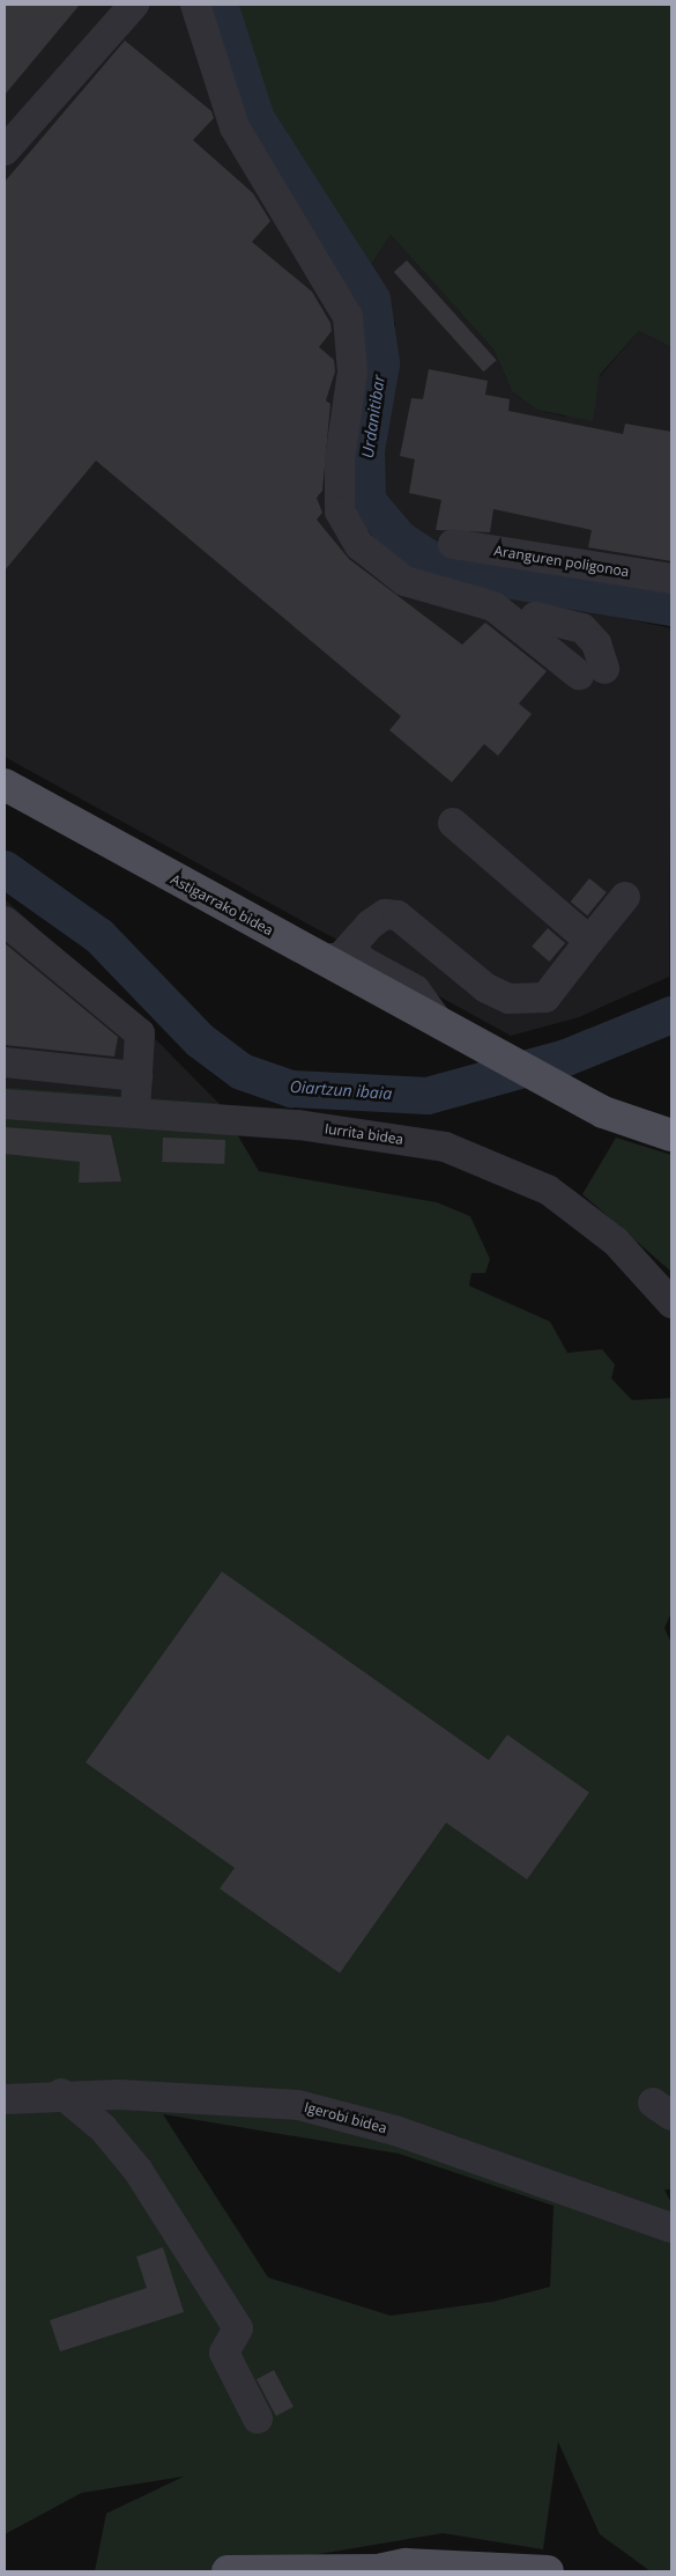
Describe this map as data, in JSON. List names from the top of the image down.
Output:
{
  "streets": {
    "main road": ["Astigarrako bidea"],
    "street": ["Aranguren poligonoa", "Iurrita bidea", "Igerobi bidea"]
  },
  "water": ["Urdanitibar", "Oiartzun ibaia"]
}
